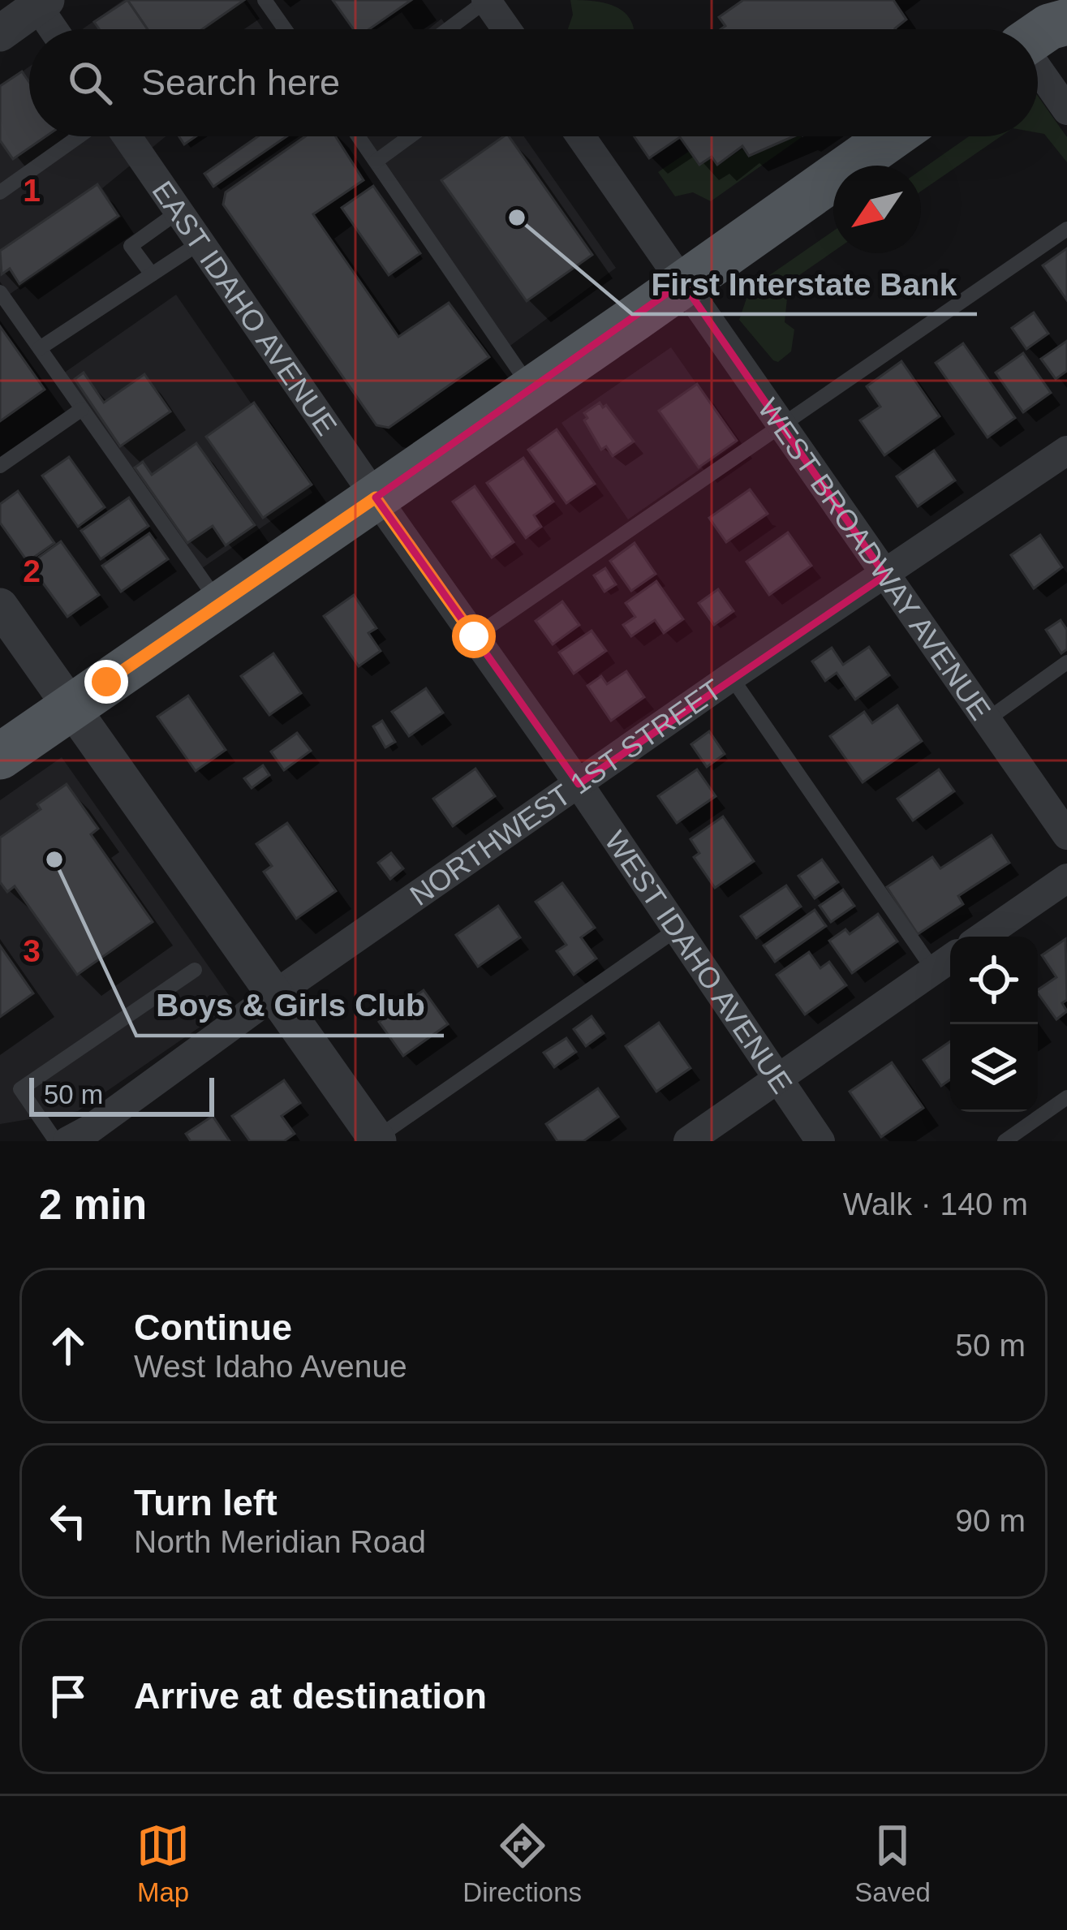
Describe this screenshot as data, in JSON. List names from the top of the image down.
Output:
{
  "streets": {
    "street": [
      "EAST IDAHO AVENUE",
      "WEST BROADWAY AVENUE",
      "NORTHWEST 1ST STREET",
      "WEST IDAHO AVENUE"
    ]
  },
  "crossings": [
    ["EAST IDAHO AVENUE", "WEST IDAHO AVENUE"],
    ["WEST BROADWAY AVENUE", "NORTHWEST 1ST STREET"],
    ["NORTHWEST 1ST STREET", "WEST IDAHO AVENUE"]
  ],
  "places": ["First Interstate Bank", "Boys & Girls Club"],
  "scale_bar": "50 m",
  "north": "bottom left",
  "page": {
    "search": "Search here",
    "scale": "50 m",
    "heading": ["2 min", "Walk · 140 m"],
    "list": [
      ["Continue", "West Idaho Avenue", "50 m"],
      ["Turn left", "North Meridian Road", "90 m"],
      "Arrive at destination"
    ],
    "nav": ["Map", "Directions", "Saved"]
  },
  "grid": {
    "rows": ["1", "2", "3"]
  }
}
